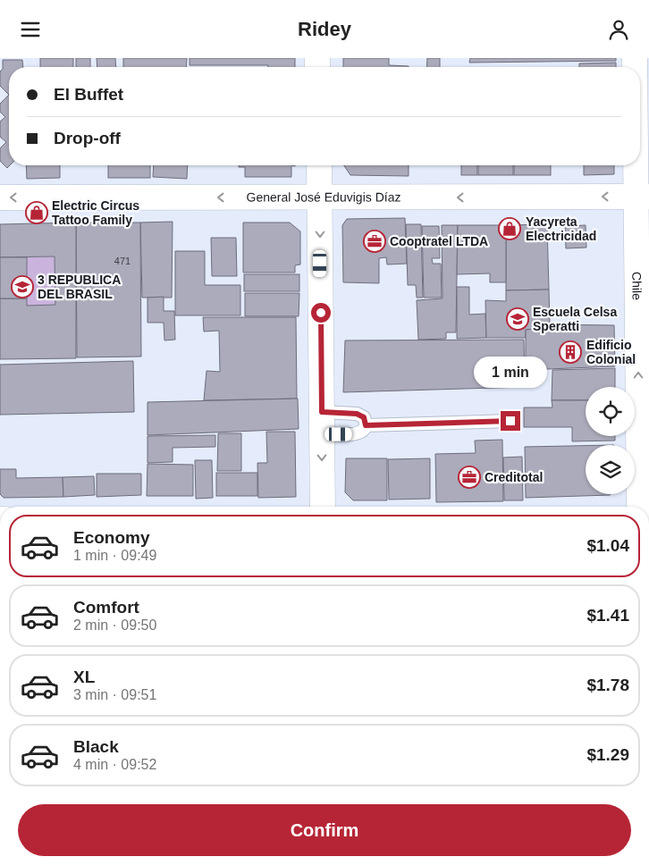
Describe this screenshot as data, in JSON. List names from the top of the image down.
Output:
{
  "streets": {
    "street": ["General José Eduvigis Díaz", "Chile"]
  },
  "crossings": [
    ["General José Eduvigis Díaz", "Chile"]
  ],
  "one_way": ["General José Eduvigis Díaz", "Chile"],
  "places": {
    "shop": ["Electric Circus Tattoo Family", "Yacyreta Electricidad"],
    "office": ["Cooptratel LTDA", "Creditotal"],
    "school or university": ["3 REPUBLICA DEL BRASIL", "Escuela Celsa Speratti"],
    "building": ["Edificio Colonial"]
  },
  "house_numbers": ["471"],
  "page": {
    "header": "Ridey",
    "banner": ["El Buffet", "Drop-off"],
    "bubble": "1 min",
    "list": [
      {
        "name": "Economy",
        "note": "1 min · 09:49",
        "value": "$1.04"
      },
      {
        "name": "Comfort",
        "note": "2 min · 09:50",
        "value": "$1.41"
      },
      {
        "name": "XL",
        "note": "3 min · 09:51",
        "value": "$1.78"
      },
      {
        "name": "Black",
        "note": "4 min · 09:52",
        "value": "$1.29"
      }
    ],
    "buttons": "Confirm"
  }
}
